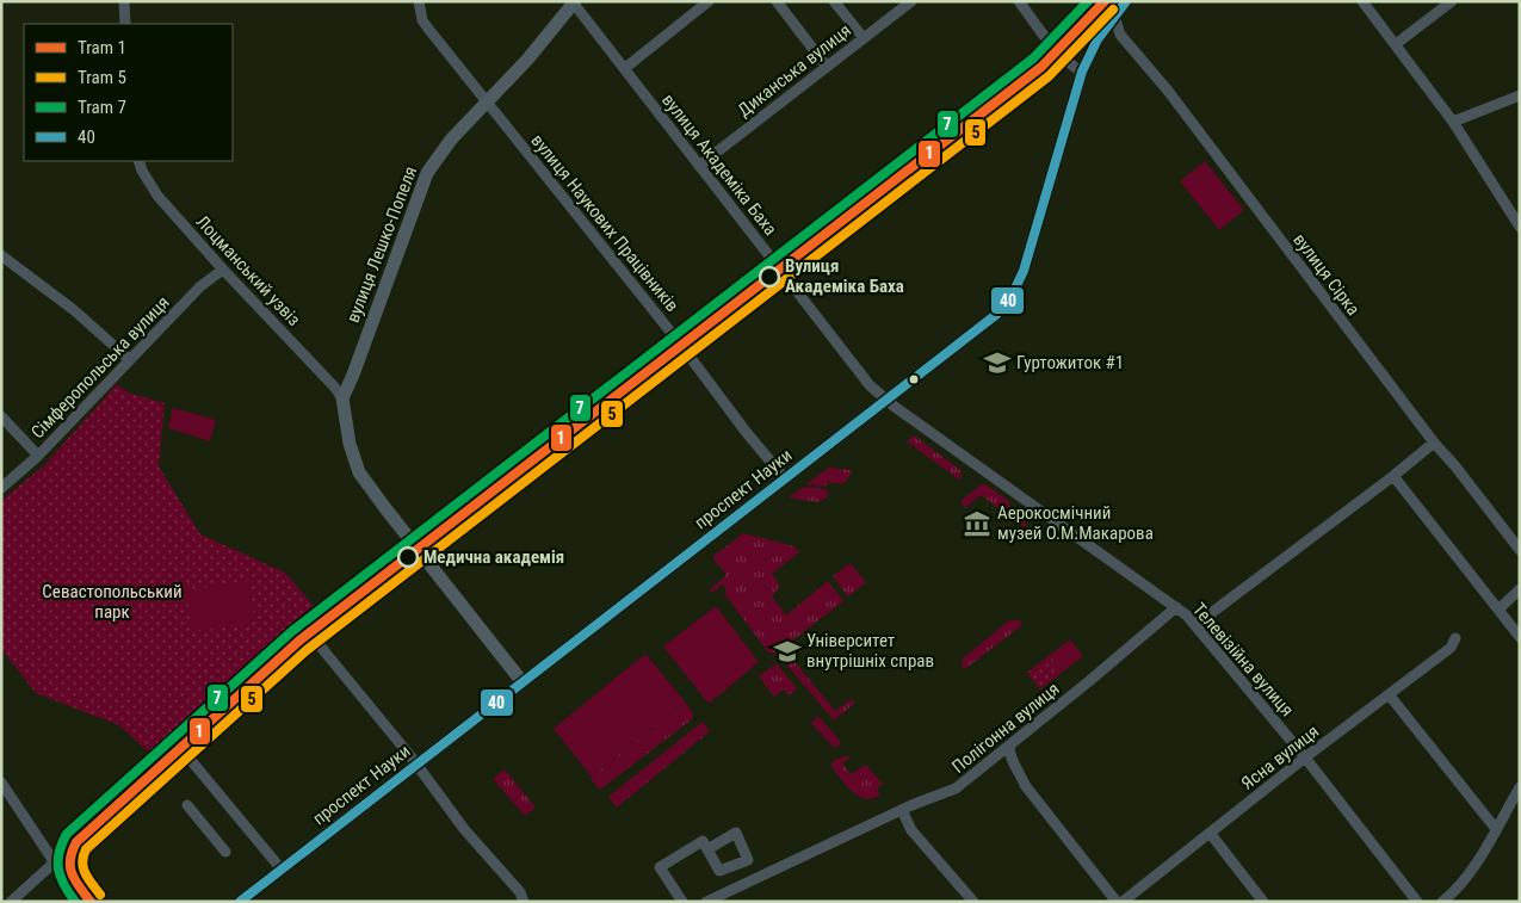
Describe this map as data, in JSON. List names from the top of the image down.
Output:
{
  "streets": {
    "main road": ["вулиця Лешко-Попеля", "проспект Науки"],
    "street": [
      "Диканська вулиця",
      "вулиця Академіка Баха",
      "вулиця Наукових Працівників",
      "Лоцманський узвіз",
      "вулиця Сірка",
      "Сімферопольська вулиця",
      "Телевізійна вулиця",
      "Полігонна вулиця",
      "Ясна вулиця"
    ]
  },
  "crossings": [
    ["Диканська вулиця", "вулиця Академіка Баха"],
    ["вулиця Академіка Баха", "вулиця Лешко-Попеля"],
    ["вулиця Академіка Баха", "проспект Науки"],
    ["вулиця Академіка Баха", "Телевізійна вулиця"],
    ["вулиця Наукових Працівників", "вулиця Лешко-Попеля"],
    ["вулиця Наукових Працівників", "проспект Науки"],
    ["вулиця Лешко-Попеля", "Лоцманський узвіз"],
    ["Лоцманський узвіз", "Сімферопольська вулиця"],
    ["вулиця Сірка", "проспект Науки"],
    ["проспект Науки", "Телевізійна вулиця"],
    ["Телевізійна вулиця", "Полігонна вулиця"],
    ["Телевізійна вулиця", "Ясна вулиця"]
  ],
  "parks": ["Севастопольський парк"],
  "places": {
    "other": ["Вулиця Академіка Баха", "Медична академія"],
    "school or university": ["Гуртожиток #1", "Університет внутрішніх справ"],
    "museum": ["Аерокосмічний музей О.М.Макарова"]
  },
  "lines": [
    "tram line 1",
    "tram line 7",
    "transit line 40",
    "tram line 5"
  ],
  "legend": [
    "Tram 1",
    "Tram 5",
    "Tram 7",
    "40"
  ]
}
